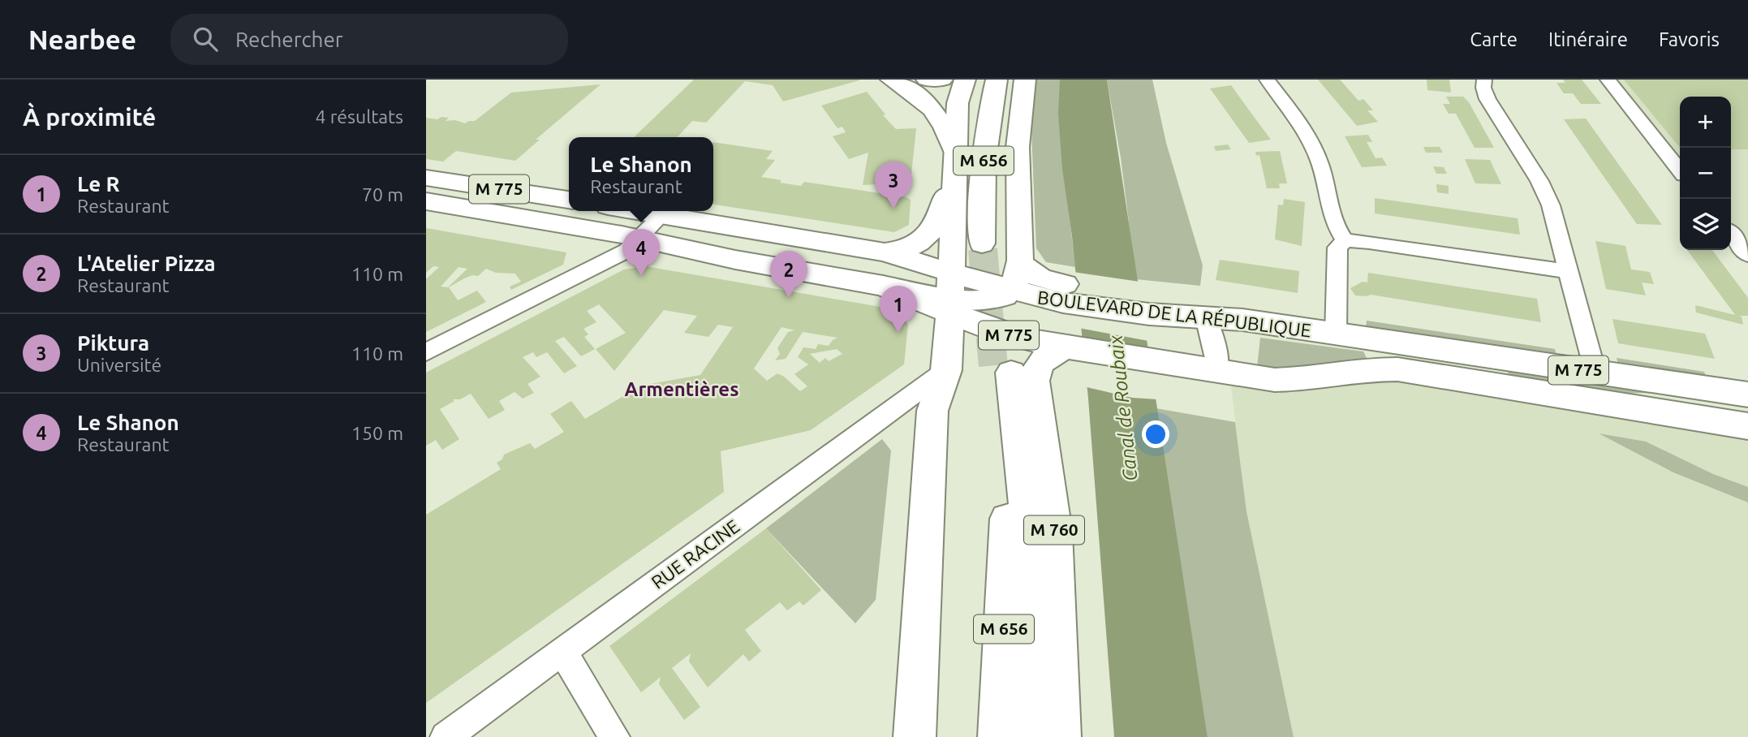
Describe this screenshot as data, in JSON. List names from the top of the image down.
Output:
{
  "streets": {
    "main road": [
      "M 656",
      "M 775",
      "BOULEVARD DE LA RÉPUBLIQUE",
      "M 760"
    ],
    "street": ["RUE RACINE"]
  },
  "crossings": [
    ["M 775", "BOULEVARD DE LA RÉPUBLIQUE"],
    ["M 775", "M 760"]
  ],
  "districts": ["Armentières"],
  "water": ["Canal de Roubaix"],
  "page": {
    "header": "Nearbee",
    "search": "Rechercher",
    "nav": ["Carte", "Itinéraire", "Favoris"],
    "heading": ["À proximité", "4 résultats"],
    "map_buttons": ["+", "−"],
    "popup": ["Le Shanon", "Restaurant"],
    "list": [
      {
        "mark": "1",
        "name": "Le R",
        "note": "Restaurant",
        "value": "70 m"
      },
      {
        "mark": "2",
        "name": "L'Atelier Pizza",
        "note": "Restaurant",
        "value": "110 m"
      },
      {
        "mark": "3",
        "name": "Piktura",
        "note": "Université",
        "value": "110 m"
      },
      {
        "mark": "4",
        "name": "Le Shanon",
        "note": "Restaurant",
        "value": "150 m"
      }
    ],
    "pins": [
      "3",
      "4",
      "2",
      "1"
    ]
  }
}
